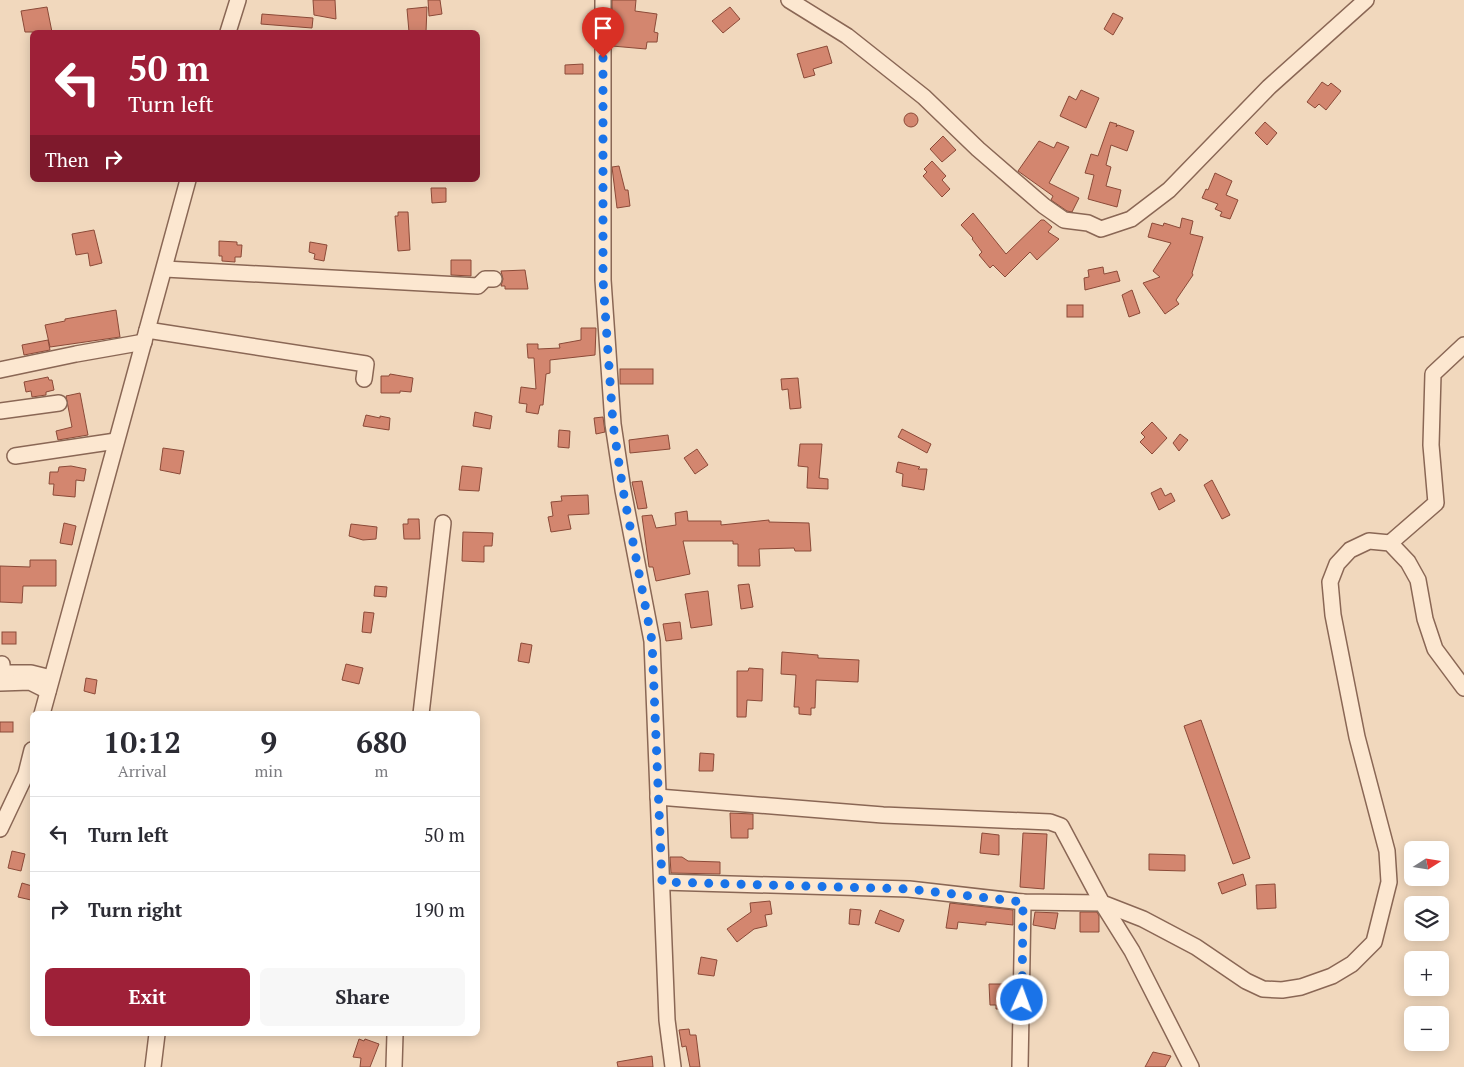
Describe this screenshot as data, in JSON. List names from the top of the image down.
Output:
{
  "north": "right",
  "page": {
    "turn": ["50 m", "Turn left"],
    "then": "Then",
    "eta": [
      "10:12",
      "Arrival",
      "9",
      "min",
      "680",
      "m"
    ],
    "list": [
      {
        "name": "Turn left",
        "value": "50 m"
      },
      {
        "name": "Turn right",
        "value": "190 m"
      }
    ],
    "map_buttons": ["+", "−"],
    "buttons": ["Exit", "Share"]
  }
}
